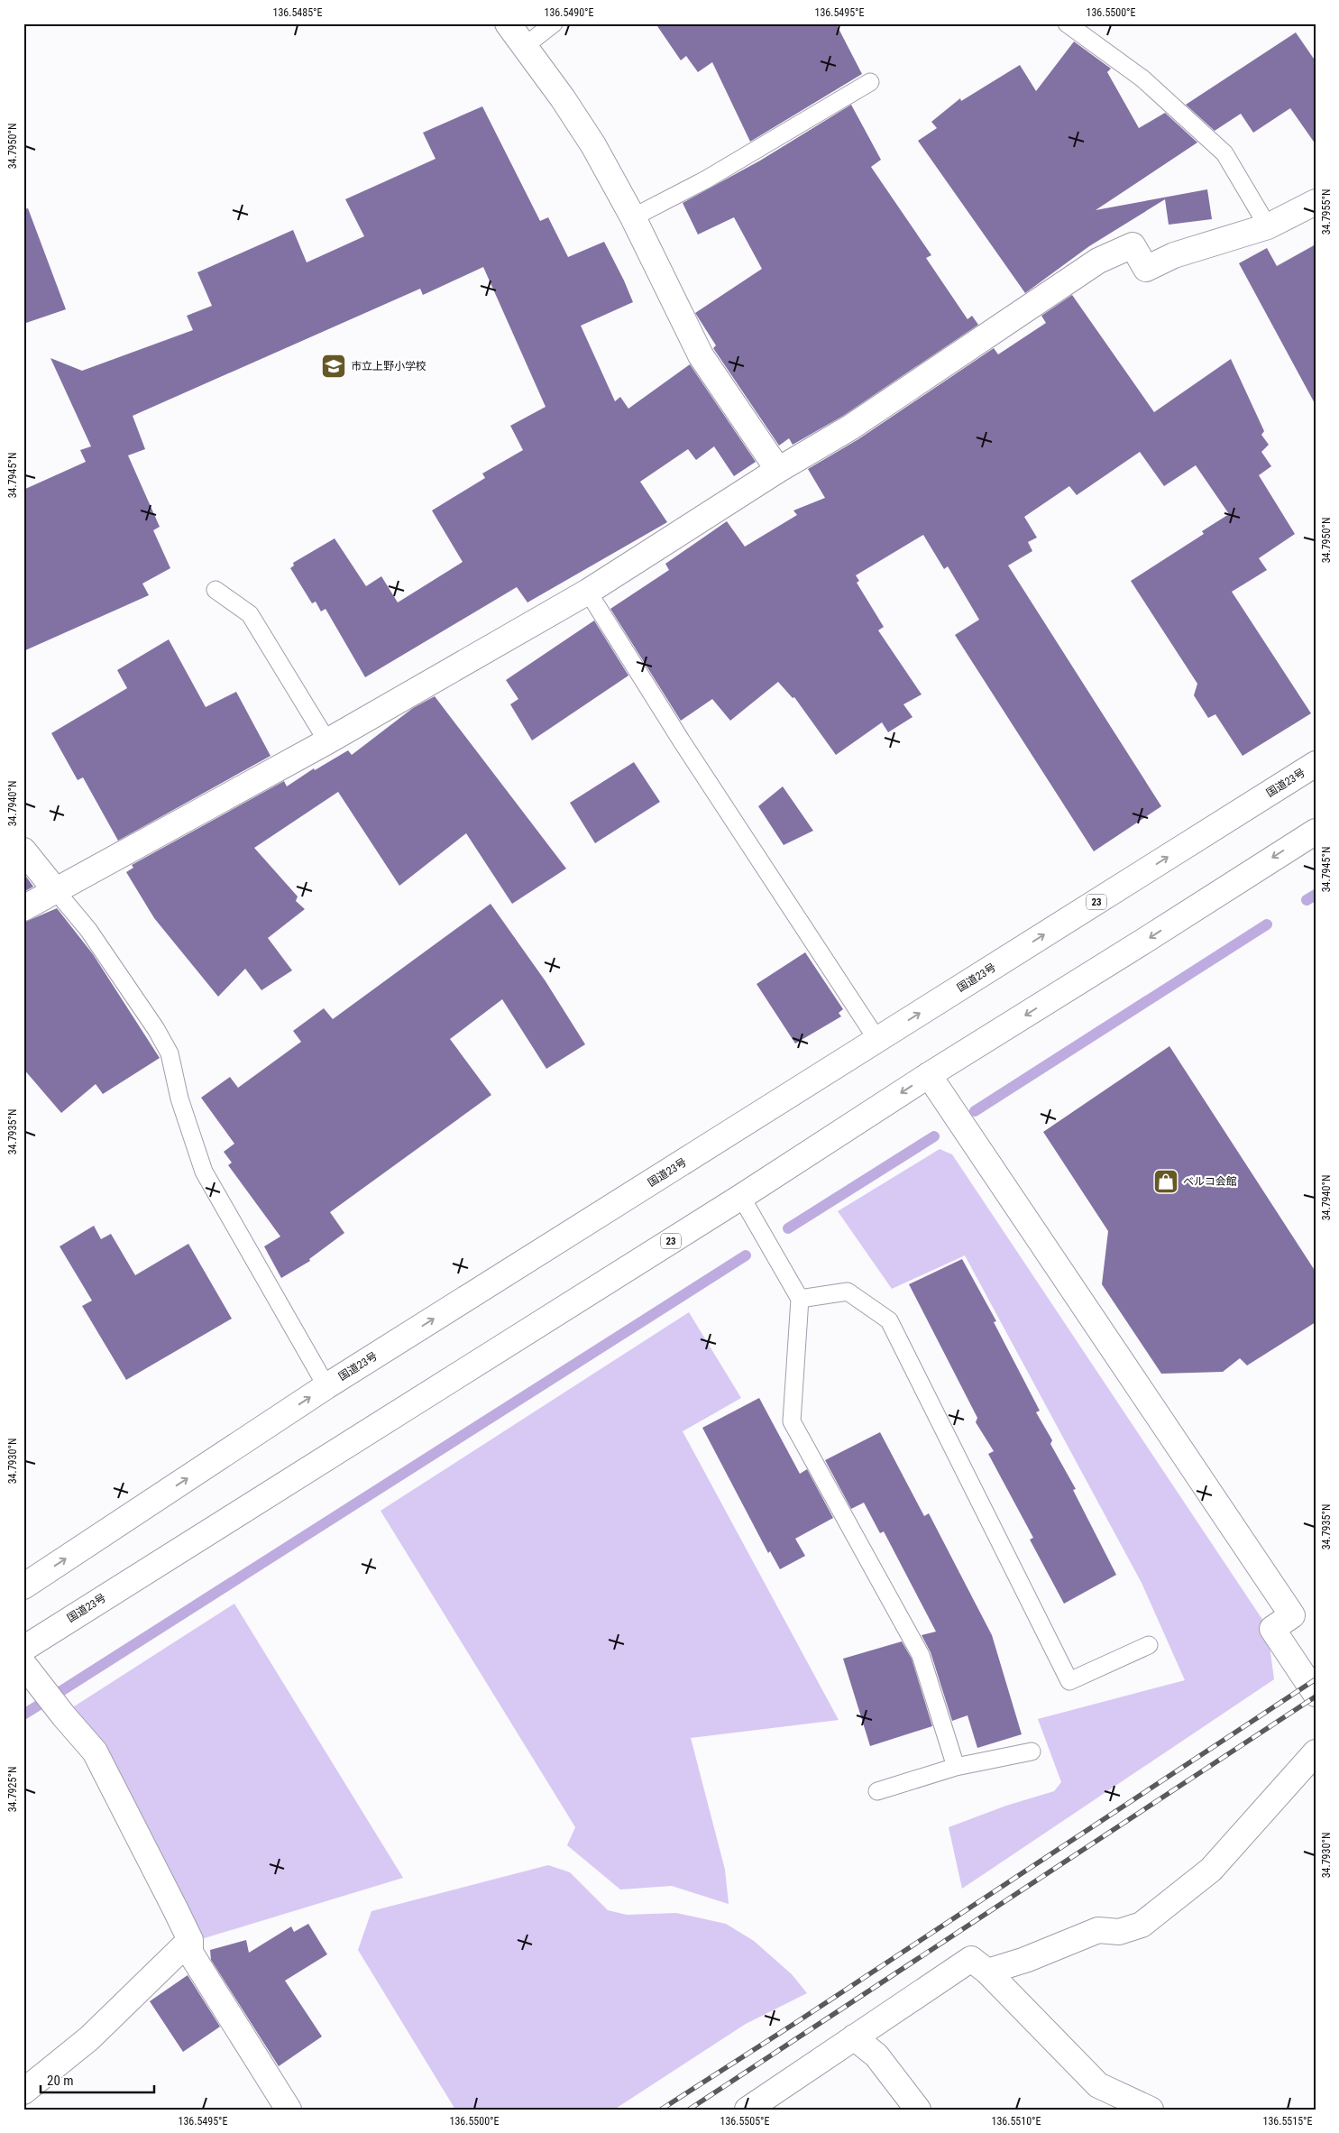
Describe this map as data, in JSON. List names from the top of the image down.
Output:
{
  "streets": {
    "main road": ["国道23号", "23"]
  },
  "places": {
    "school or university": ["市立上野小学校"],
    "shop": ["ベルコ会館"]
  },
  "scale_bar": "20 m",
  "coordinates": [
    "136.5485°E",
    "136.5490°E",
    "136.5495°E",
    "136.5500°E",
    "34.7950°N",
    "34.7955°N",
    "34.7945°N",
    "34.7940°N",
    "34.7935°N",
    "34.7930°N",
    "34.7925°N",
    "136.5505°E",
    "136.5510°E",
    "136.5515°E"
  ]
}
